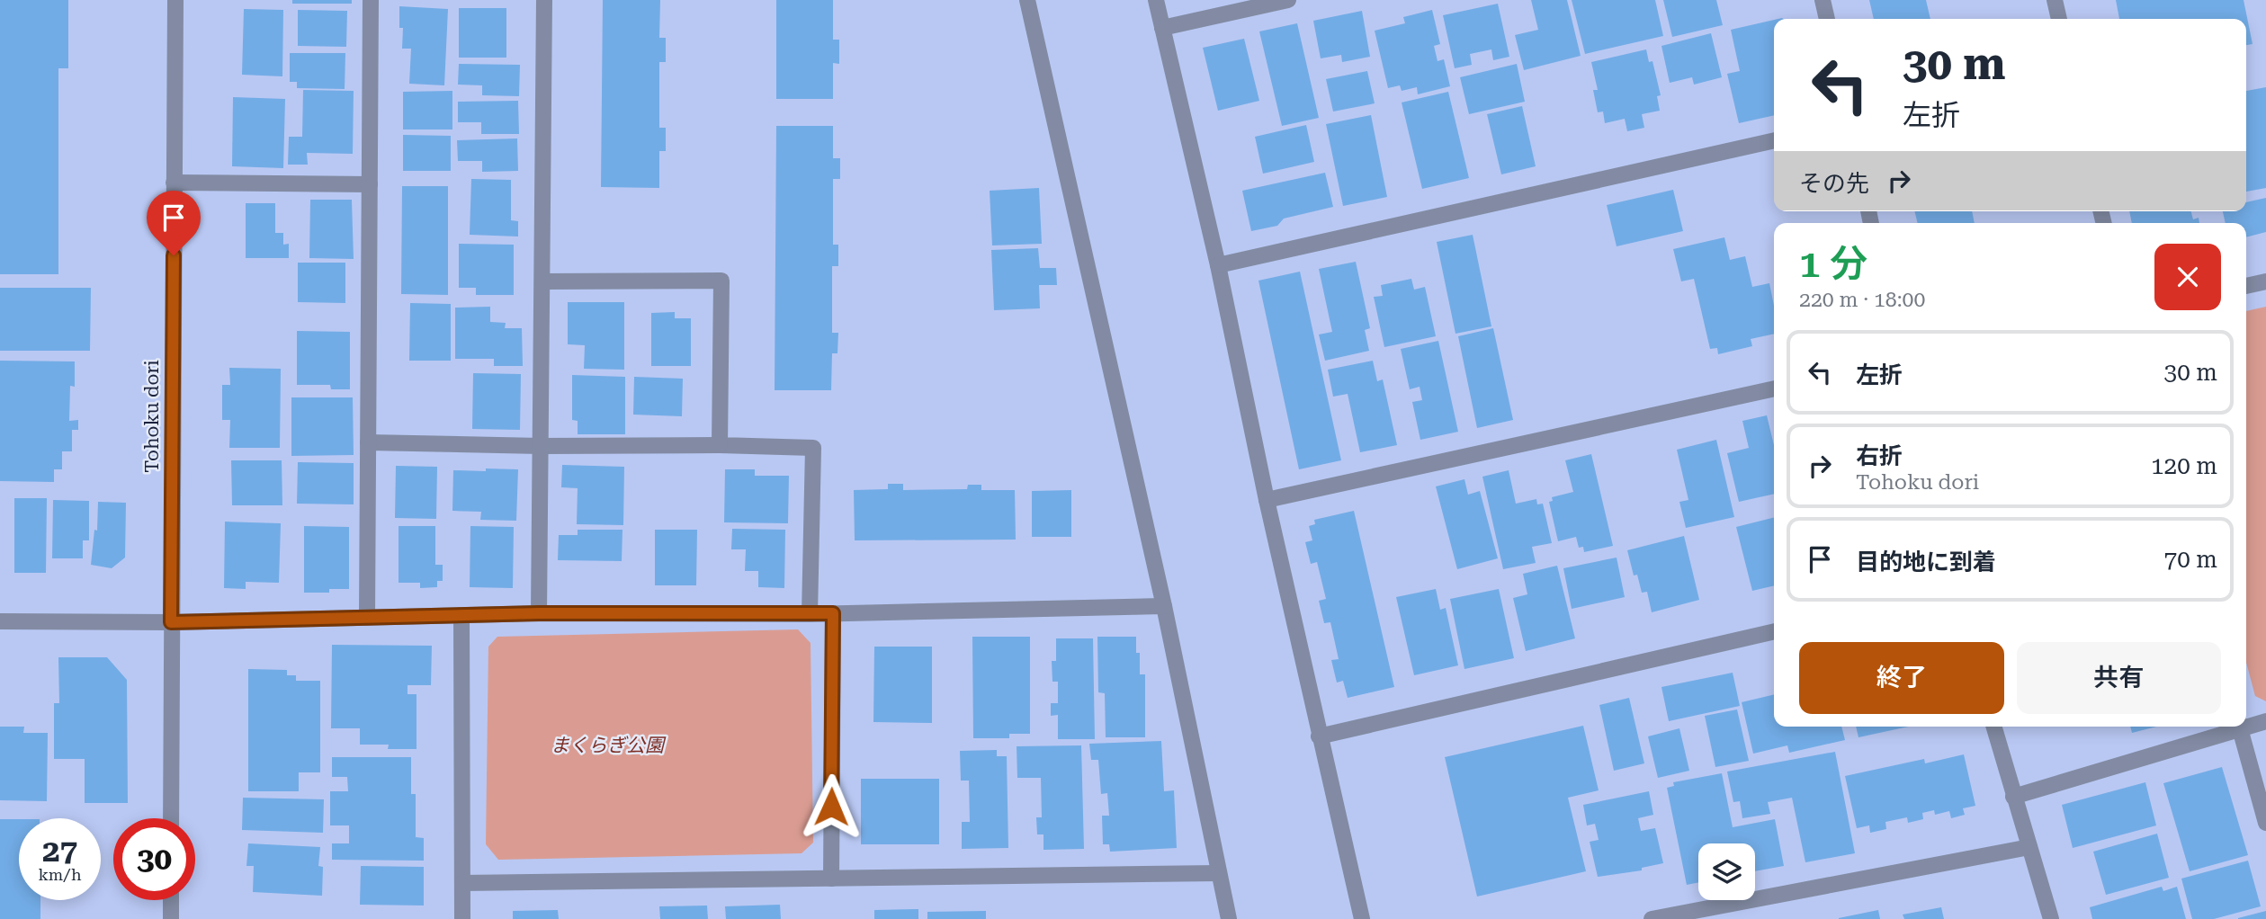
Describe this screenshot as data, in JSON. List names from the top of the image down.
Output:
{
  "streets": {
    "street": ["Tohoku dori"]
  },
  "parks": ["まくらぎ公園"],
  "page": {
    "turn": ["30 m", "左折"],
    "then": "その先",
    "heading": ["1 分", "220 m · 18:00"],
    "list": [
      {
        "name": "左折",
        "value": "30 m"
      },
      {
        "name": "右折",
        "note": "Tohoku dori",
        "value": "120 m"
      },
      {
        "name": "目的地に到着",
        "value": "70 m"
      }
    ],
    "buttons": ["終了", "共有"],
    "speed": "27 km/h",
    "limit": "30"
  }
}
